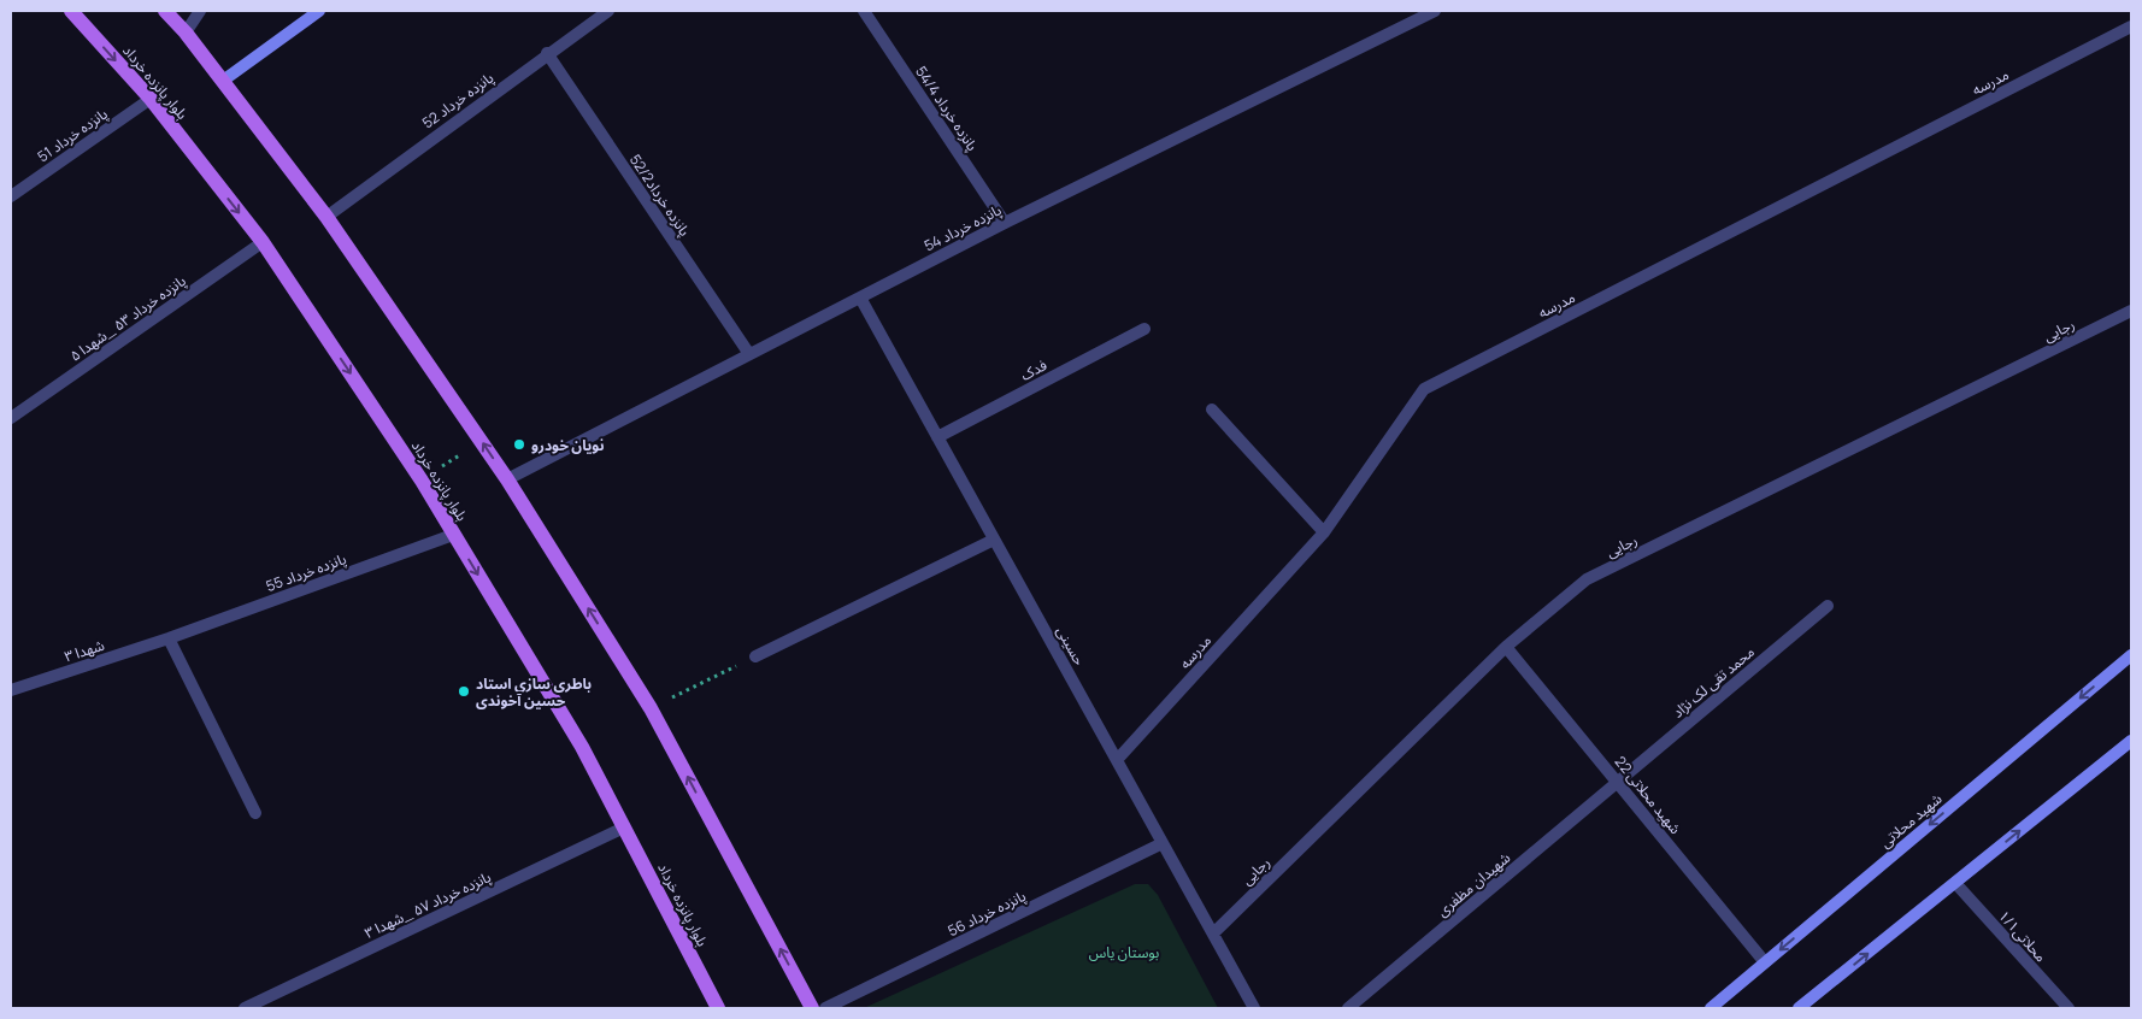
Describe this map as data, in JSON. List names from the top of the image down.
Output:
{
  "streets": {
    "main road": ["بلوار پانزده خرداد", "شهید محلاتی"],
    "street": [
      "مدرسه",
      "پانزده خرداد 52",
      "پانزده خرداد 54/4",
      "پانزده خرداد 51",
      "پانزده خرداد52/2",
      "پانزده خرداد 54",
      "پانزده خرداد ۵۳ _شهدا ۵",
      "رجایی",
      "فدک",
      "پانزده خرداد 55",
      "حسینی",
      "شهدا ۳",
      "محمد تقی لک نژاد",
      "شهید محلاتی 22",
      "شهیدان مظفری",
      "پانزده خرداد ۵۷ _شهدا ۳",
      "پانزده خرداد 56",
      "محلاتی۱/۱"
    ]
  },
  "crossings": [
    ["بلوار پانزده خرداد", "پانزده خرداد 51"],
    ["بلوار پانزده خرداد", "پانزده خرداد ۵۳ _شهدا ۵"],
    ["بلوار پانزده خرداد", "پانزده خرداد 55"],
    ["بلوار پانزده خرداد", "پانزده خرداد ۵۷ _شهدا ۳"],
    ["مدرسه", "حسینی"],
    ["پانزده خرداد 52", "پانزده خرداد52/2"],
    ["پانزده خرداد 54/4", "پانزده خرداد 54"],
    ["پانزده خرداد52/2", "پانزده خرداد 54"],
    ["پانزده خرداد 54", "حسینی"],
    ["رجایی", "حسینی"],
    ["رجایی", "شهید محلاتی 22"],
    ["فدک", "حسینی"],
    ["پانزده خرداد 55", "شهدا ۳"],
    ["حسینی", "پانزده خرداد 56"],
    ["محمد تقی لک نژاد", "شهید محلاتی 22"],
    ["محمد تقی لک نژاد", "شهیدان مظفری"],
    ["شهید محلاتی 22", "شهید محلاتی"],
    ["شهید محلاتی 22", "شهیدان مظفری"]
  ],
  "parks": ["بوستان یاس"],
  "places": ["نویان خودرو", "باطری سازی استاد حسین آخوندی"]
}
